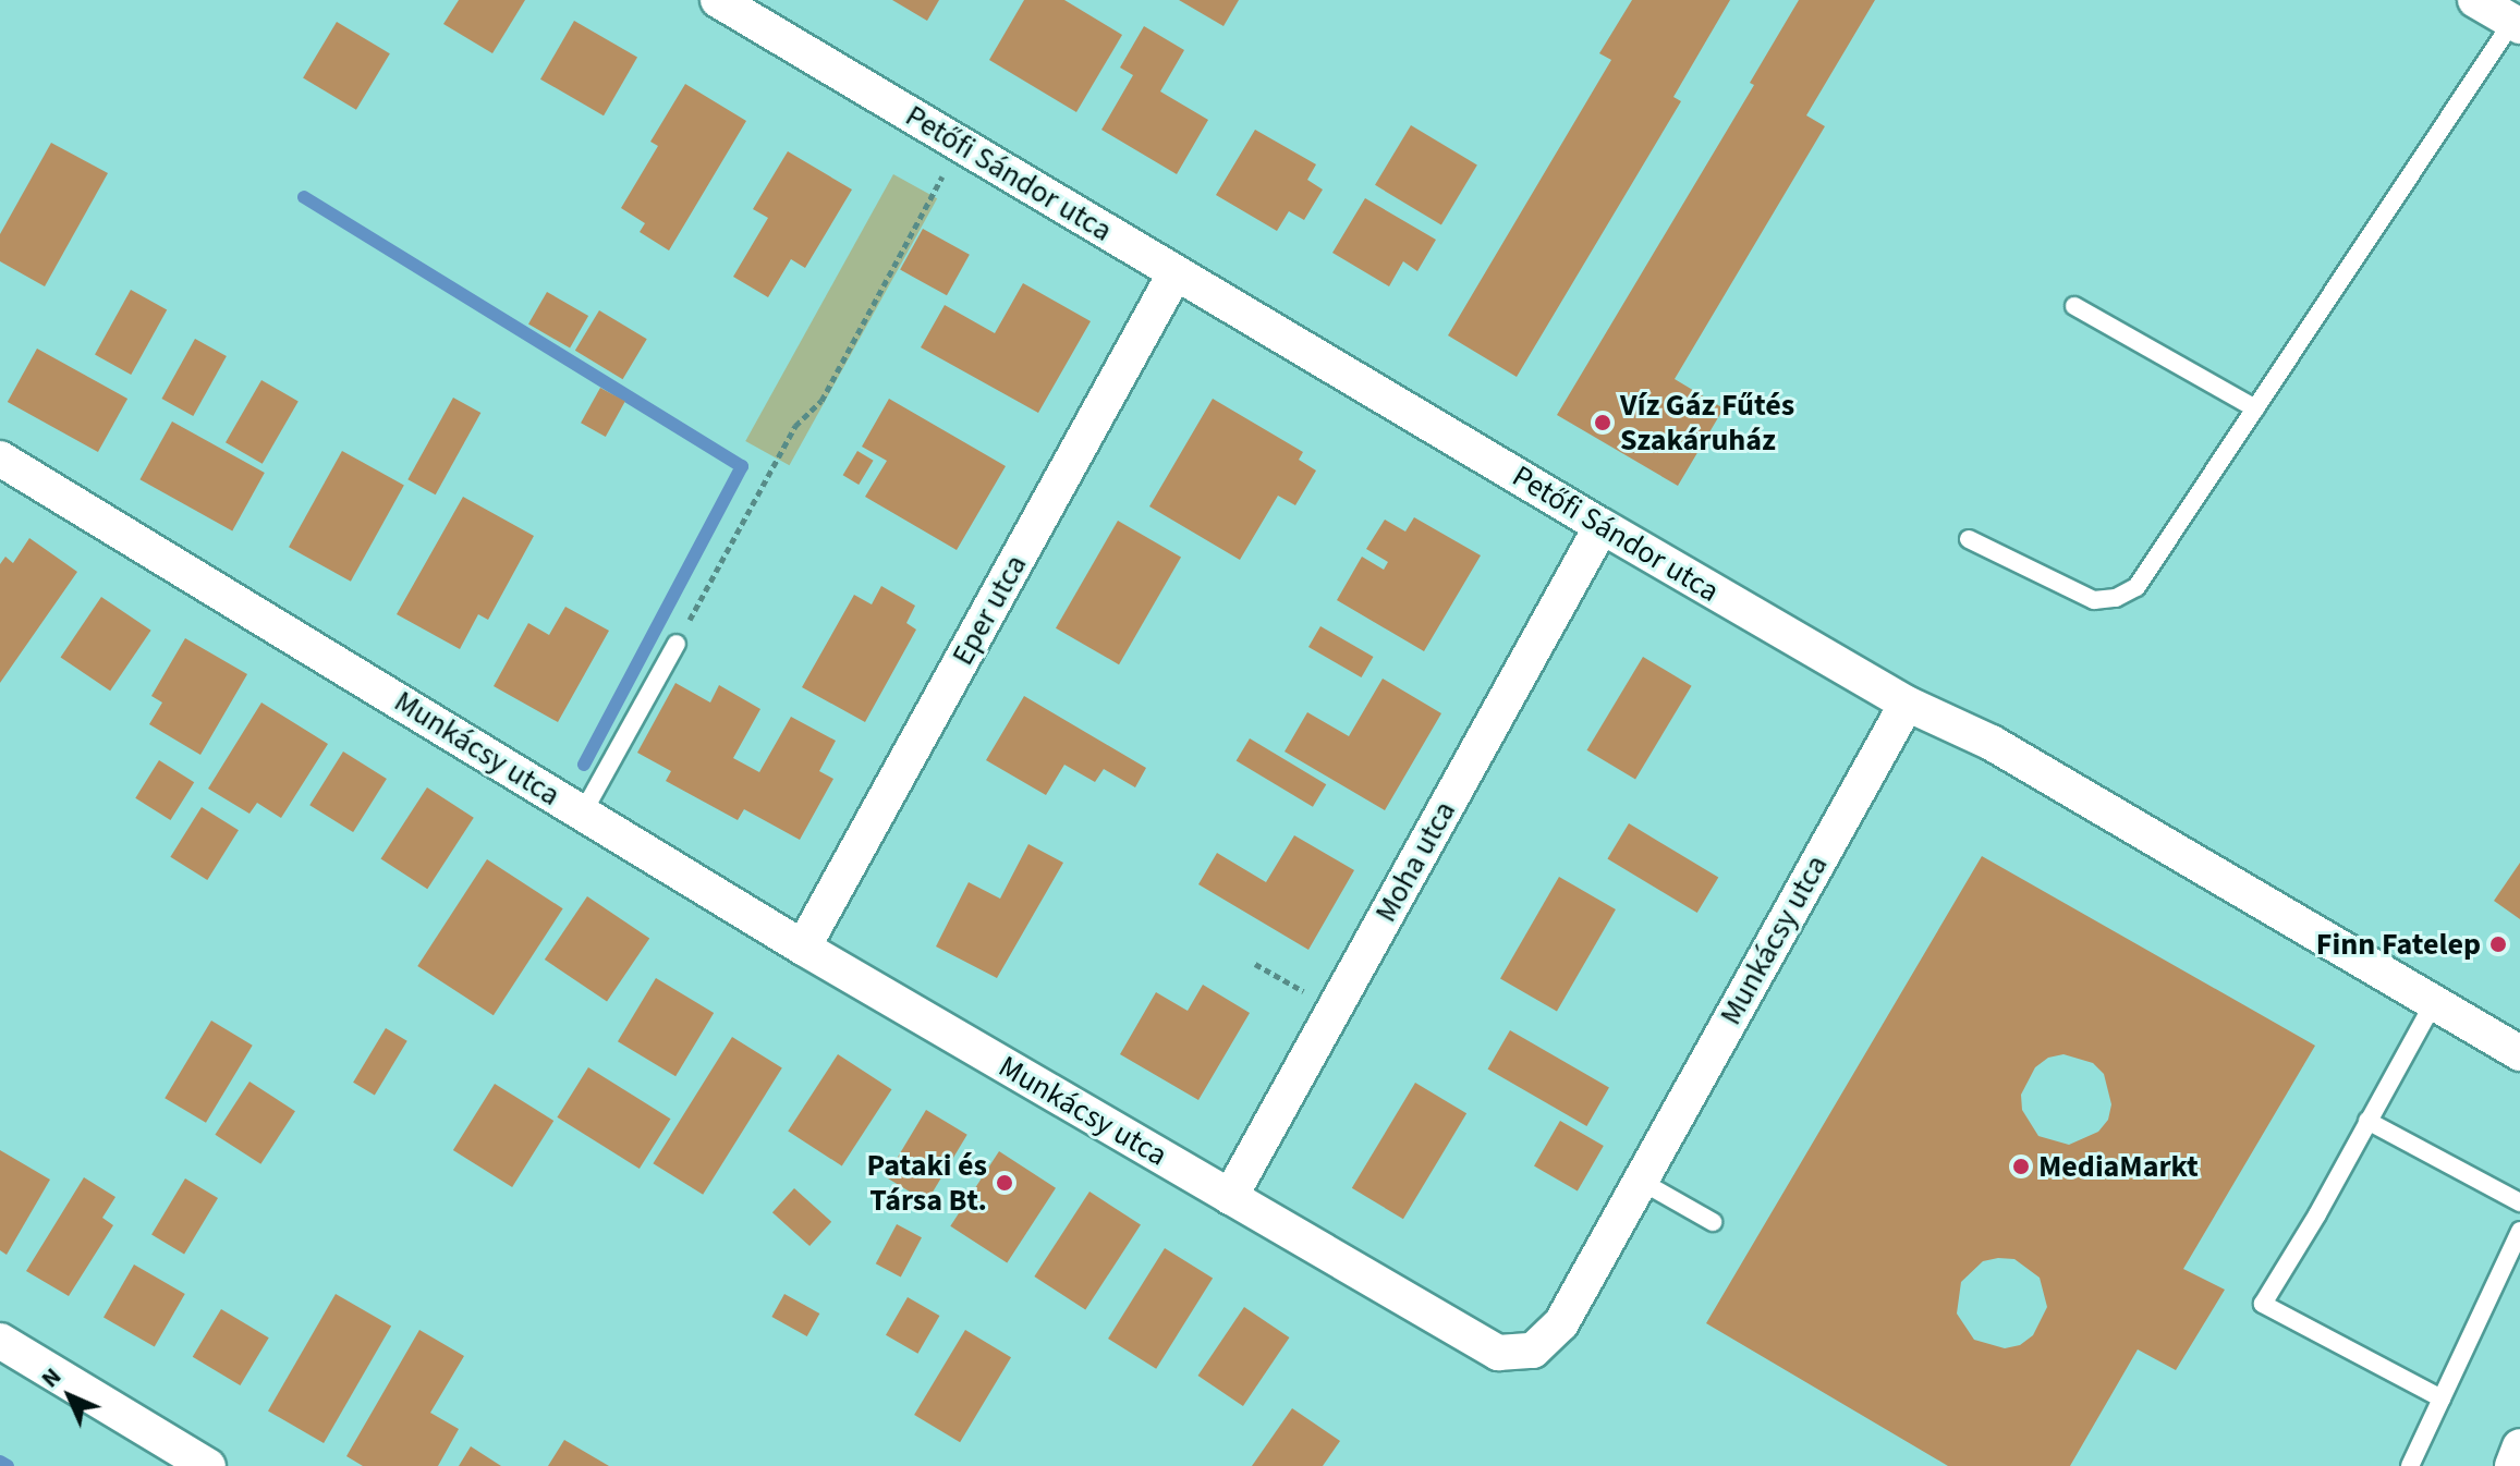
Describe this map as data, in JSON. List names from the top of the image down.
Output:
{
  "streets": {
    "street": [
      "Petőfi Sándor utca",
      "Eper utca",
      "Munkácsy utca",
      "Moha utca"
    ]
  },
  "crossings": [
    ["Petőfi Sándor utca", "Eper utca"],
    ["Petőfi Sándor utca", "Munkácsy utca"],
    ["Petőfi Sándor utca", "Moha utca"],
    ["Eper utca", "Munkácsy utca"],
    ["Munkácsy utca", "Moha utca"]
  ],
  "places": [
    "Víz Gáz Fűtés Szakáruház",
    "Finn Fatelep",
    "MediaMarkt",
    "Pataki és Társa Bt."
  ],
  "north": "top left"
}
